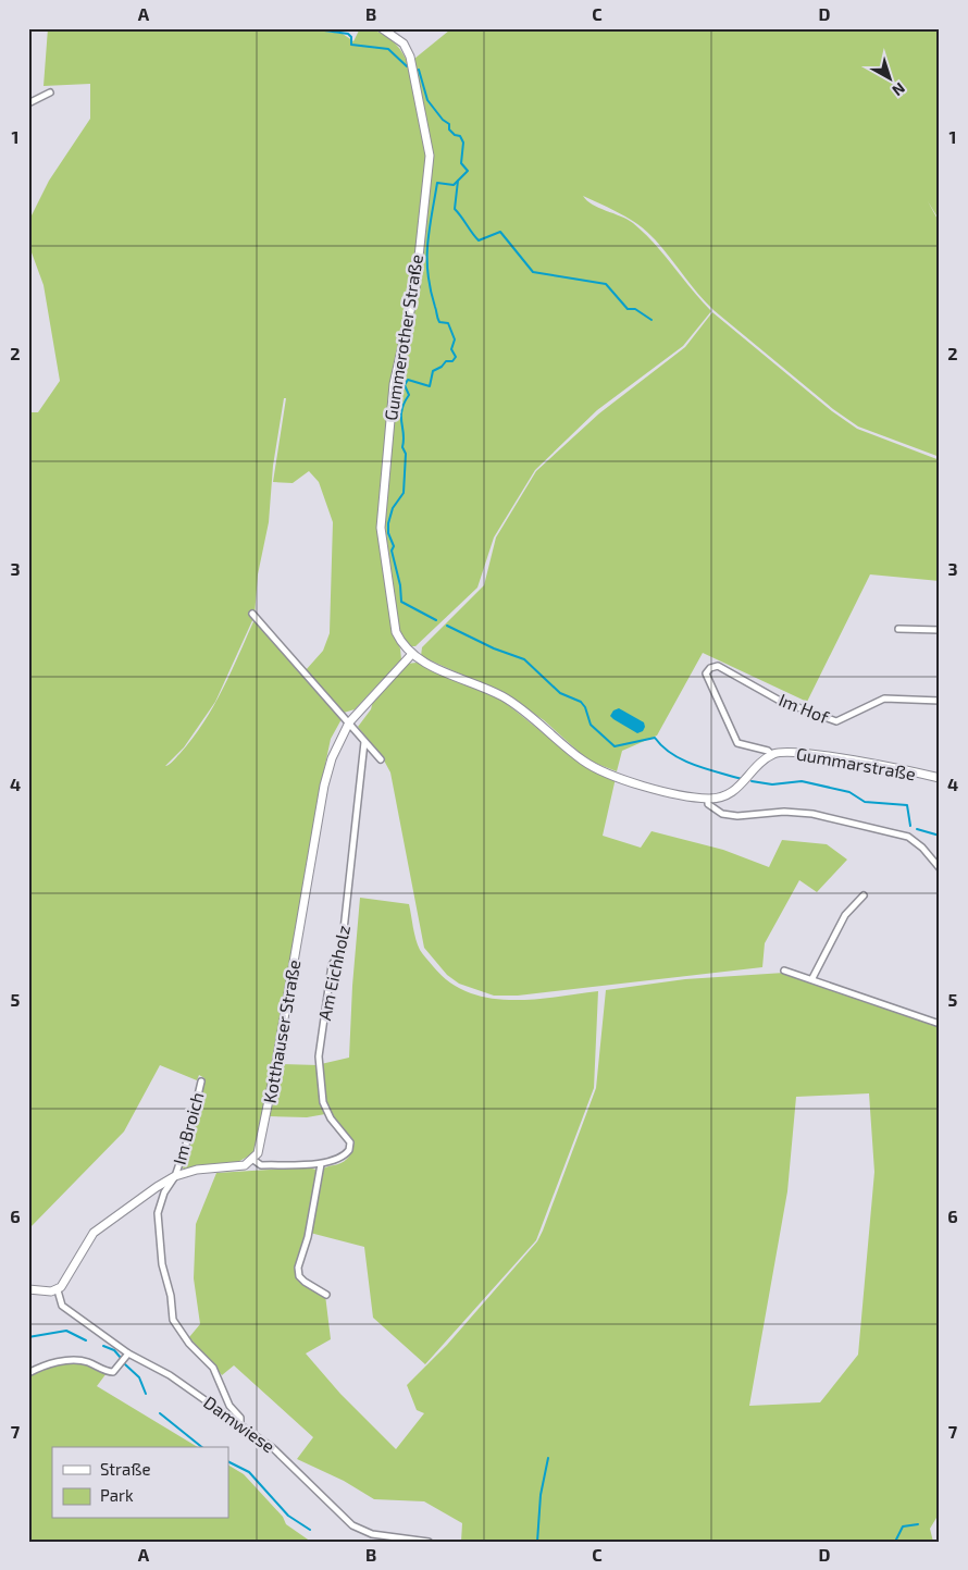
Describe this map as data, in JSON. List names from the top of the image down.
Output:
{
  "streets": {
    "street": [
      "Gummerother Straße",
      "Im Hof",
      "Gummarstraße",
      "Am Eichholz",
      "Kotthauser Straße",
      "Im Broich",
      "Damwiese"
    ]
  },
  "crossings": [
    ["Gummerother Straße", "Gummarstraße"],
    ["Gummerother Straße", "Kotthauser Straße"],
    ["Im Hof", "Gummarstraße"],
    ["Gummarstraße", "Kotthauser Straße"],
    ["Am Eichholz", "Kotthauser Straße"],
    ["Im Broich", "Damwiese"]
  ],
  "legend": ["Straße", "Park"],
  "north": "bottom right",
  "grid": {
    "columns": [
      "A",
      "B",
      "C",
      "D"
    ],
    "rows": [
      "1",
      "2",
      "3",
      "4",
      "5",
      "6",
      "7"
    ]
  }
}
